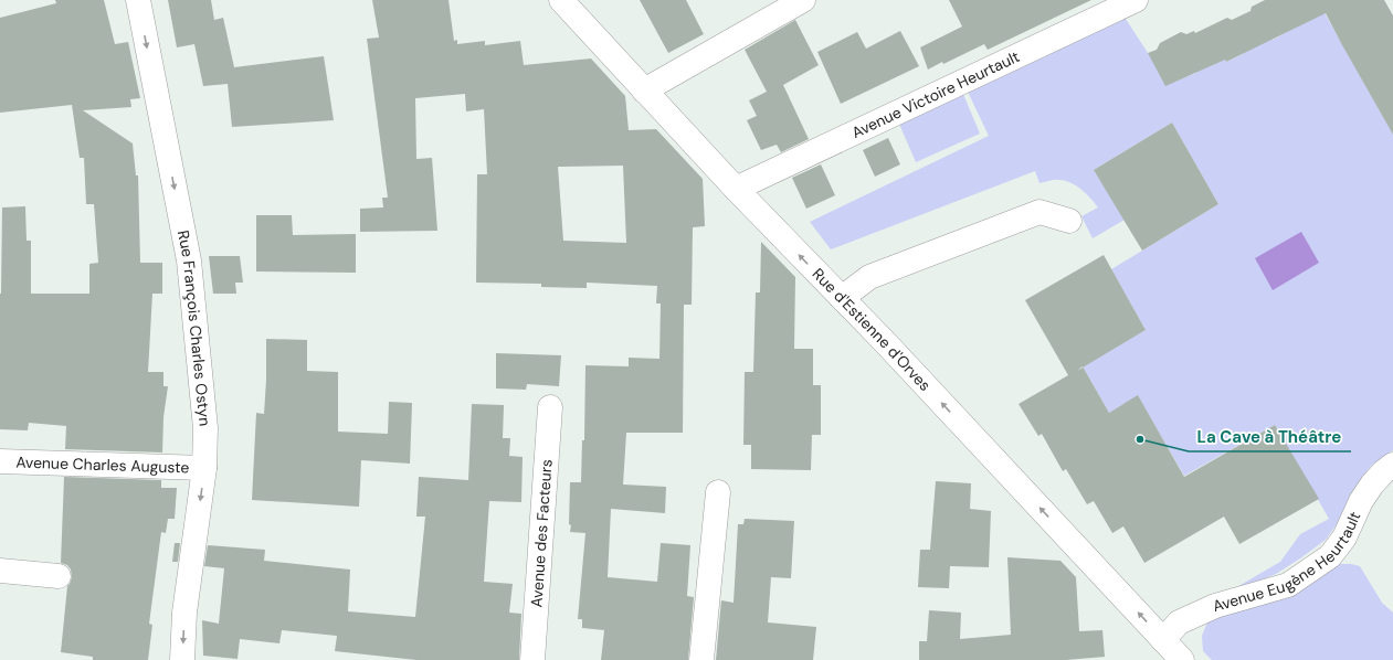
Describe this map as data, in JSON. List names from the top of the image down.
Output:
{
  "streets": {
    "street": [
      "Avenue Victoire Heurtault",
      "Rue François Charles Ostyn",
      "Rue d'Estienne d'Orves",
      "Avenue Charles Auguste",
      "Avenue des Facteurs",
      "Avenue Eugène Heurtault"
    ]
  },
  "crossings": [
    ["Avenue Victoire Heurtault", "Rue d'Estienne d'Orves"],
    ["Rue François Charles Ostyn", "Avenue Charles Auguste"],
    ["Rue d'Estienne d'Orves", "Avenue Eugène Heurtault"]
  ],
  "one_way": ["Rue François Charles Ostyn", "Rue d'Estienne d'Orves"],
  "places": ["La Cave à Théâtre"]
}
